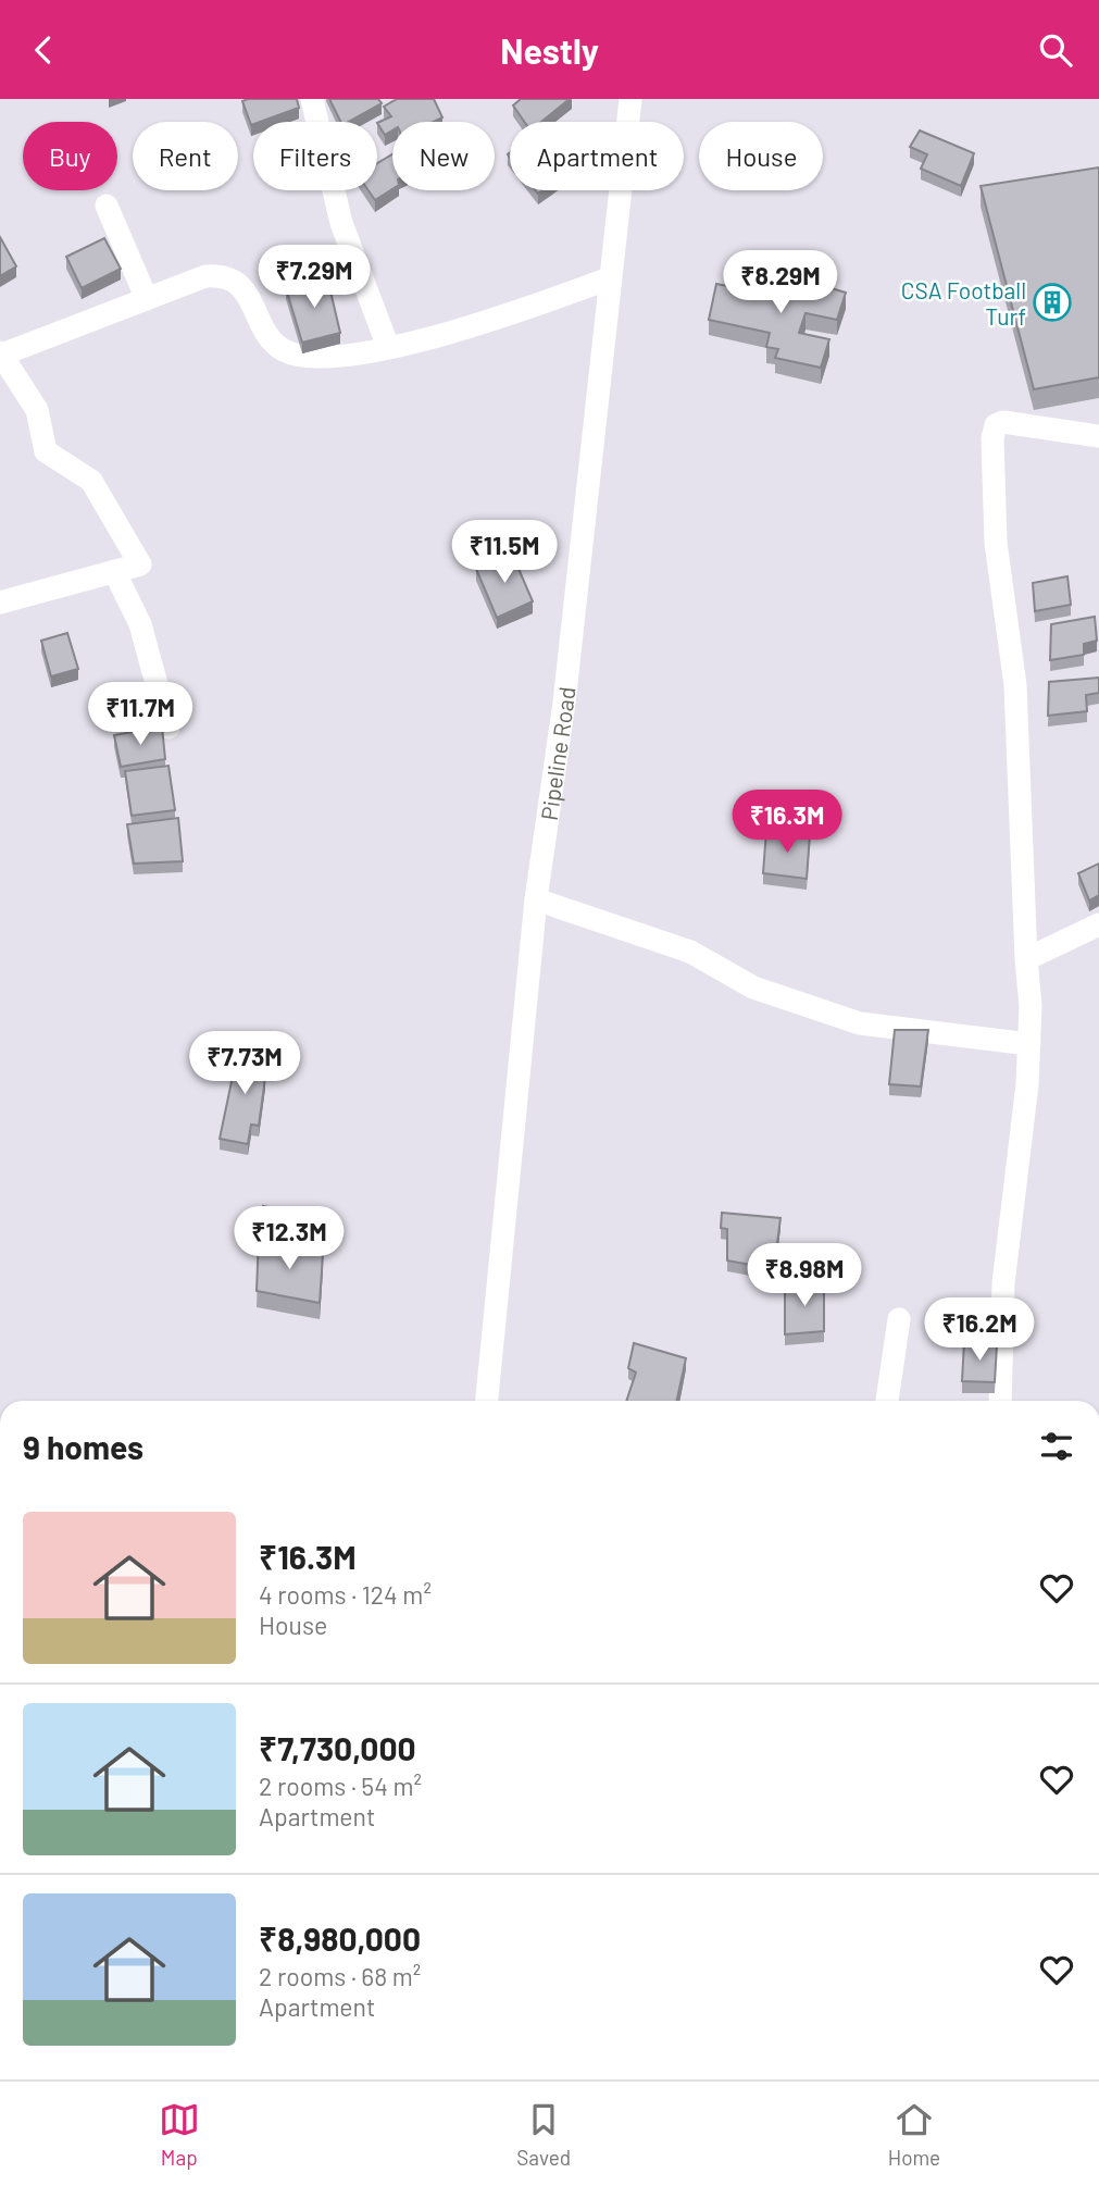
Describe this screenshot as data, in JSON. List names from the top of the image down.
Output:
{
  "streets": {
    "street": ["Pipeline Road"]
  },
  "places": {
    "building": ["CSA Football Turf"]
  },
  "page": {
    "header": "Nestly",
    "chip": [
      "Buy",
      "Rent",
      "Filters",
      "New",
      "Apartment",
      "House"
    ],
    "price": [
      "₹7.29M",
      "₹8.29M",
      "₹11.5M",
      "₹11.7M",
      "₹16.3M",
      "₹7.73M",
      "₹12.3M",
      "₹8.98M",
      "₹16.2M"
    ],
    "heading": "9 homes",
    "list": [
      {
        "name": "₹16.3M",
        "note": "4 rooms · 124 m² · House"
      },
      {
        "name": "₹7,730,000",
        "note": "2 rooms · 54 m² · Apartment"
      },
      {
        "name": "₹8,980,000",
        "note": "2 rooms · 68 m² · Apartment"
      }
    ],
    "tabs": ["Map", "Saved", "Home"]
  }
}
